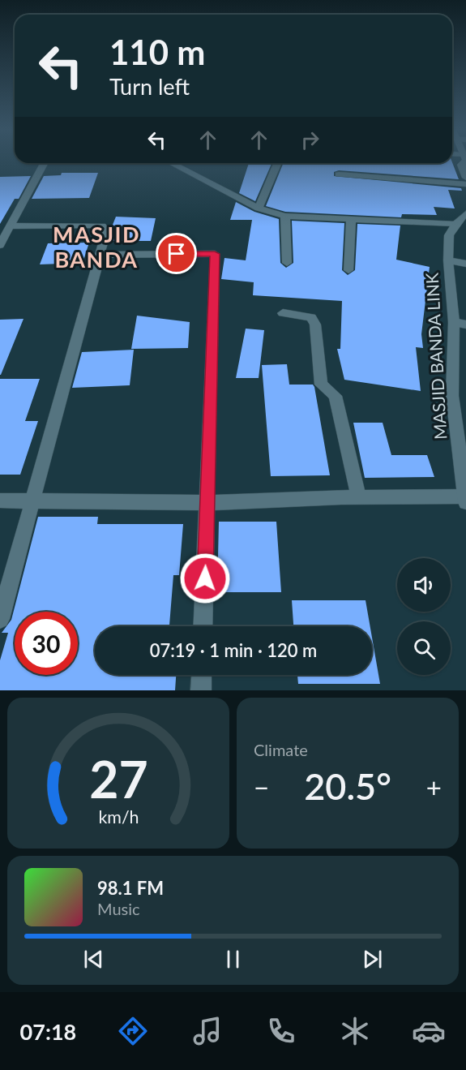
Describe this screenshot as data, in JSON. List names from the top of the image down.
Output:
{
  "streets": {
    "street": ["MASJID BANDA LINK"]
  },
  "districts": ["MASJID BANDA"],
  "page": {
    "turn": ["110 m", "Turn left"],
    "limit": "30",
    "trip": "07:19 · 1 min · 120 m",
    "tile": "Climate",
    "heat": ["−", "20.5°", "+"],
    "song": ["98.1 FM", "Music"],
    "tabs": "07:18",
    "gauge": ["27", "km/h"]
  }
}
